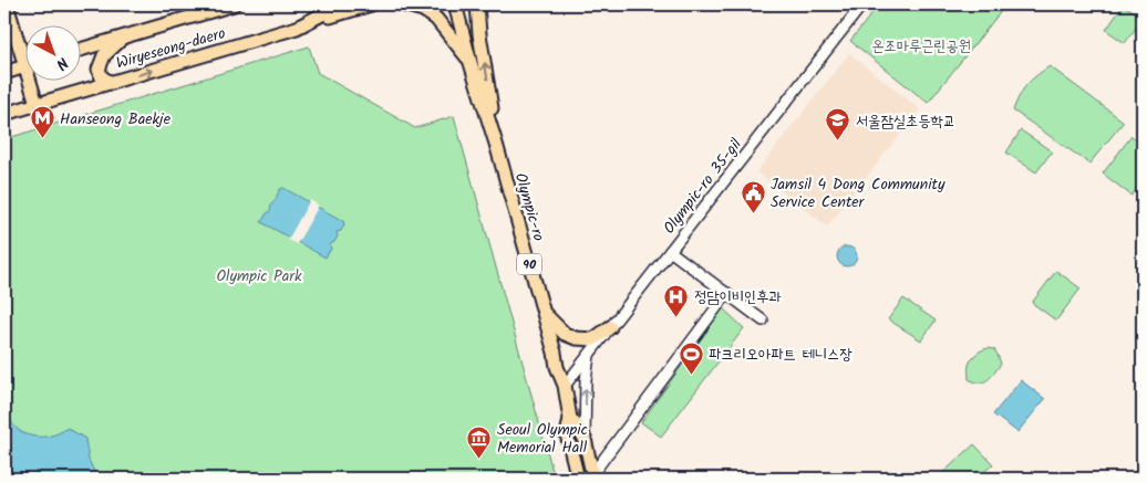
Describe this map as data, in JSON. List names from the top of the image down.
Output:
{
  "streets": {
    "main road": ["Wiryeseong-daero", "Olympic-ro", "90"],
    "street": ["Olympic-ro 35-gil"]
  },
  "crossings": [
    ["Olympic-ro 35-gil", "Olympic-ro"],
    ["Olympic-ro", "90"]
  ],
  "parks": ["온조마루근린공원", "Olympic Park"],
  "places": {
    "metro station": ["Hanseong Baekje"],
    "school or university": ["서울잠실초등학교"],
    "public building": ["Jamsil 4 Dong Community Service Center"],
    "hospital": ["정담이비인후과"],
    "sports": ["파크리오아파트 테니스장"],
    "museum": ["Seoul Olympic Memorial Hall"]
  },
  "north": "bottom right"
}
